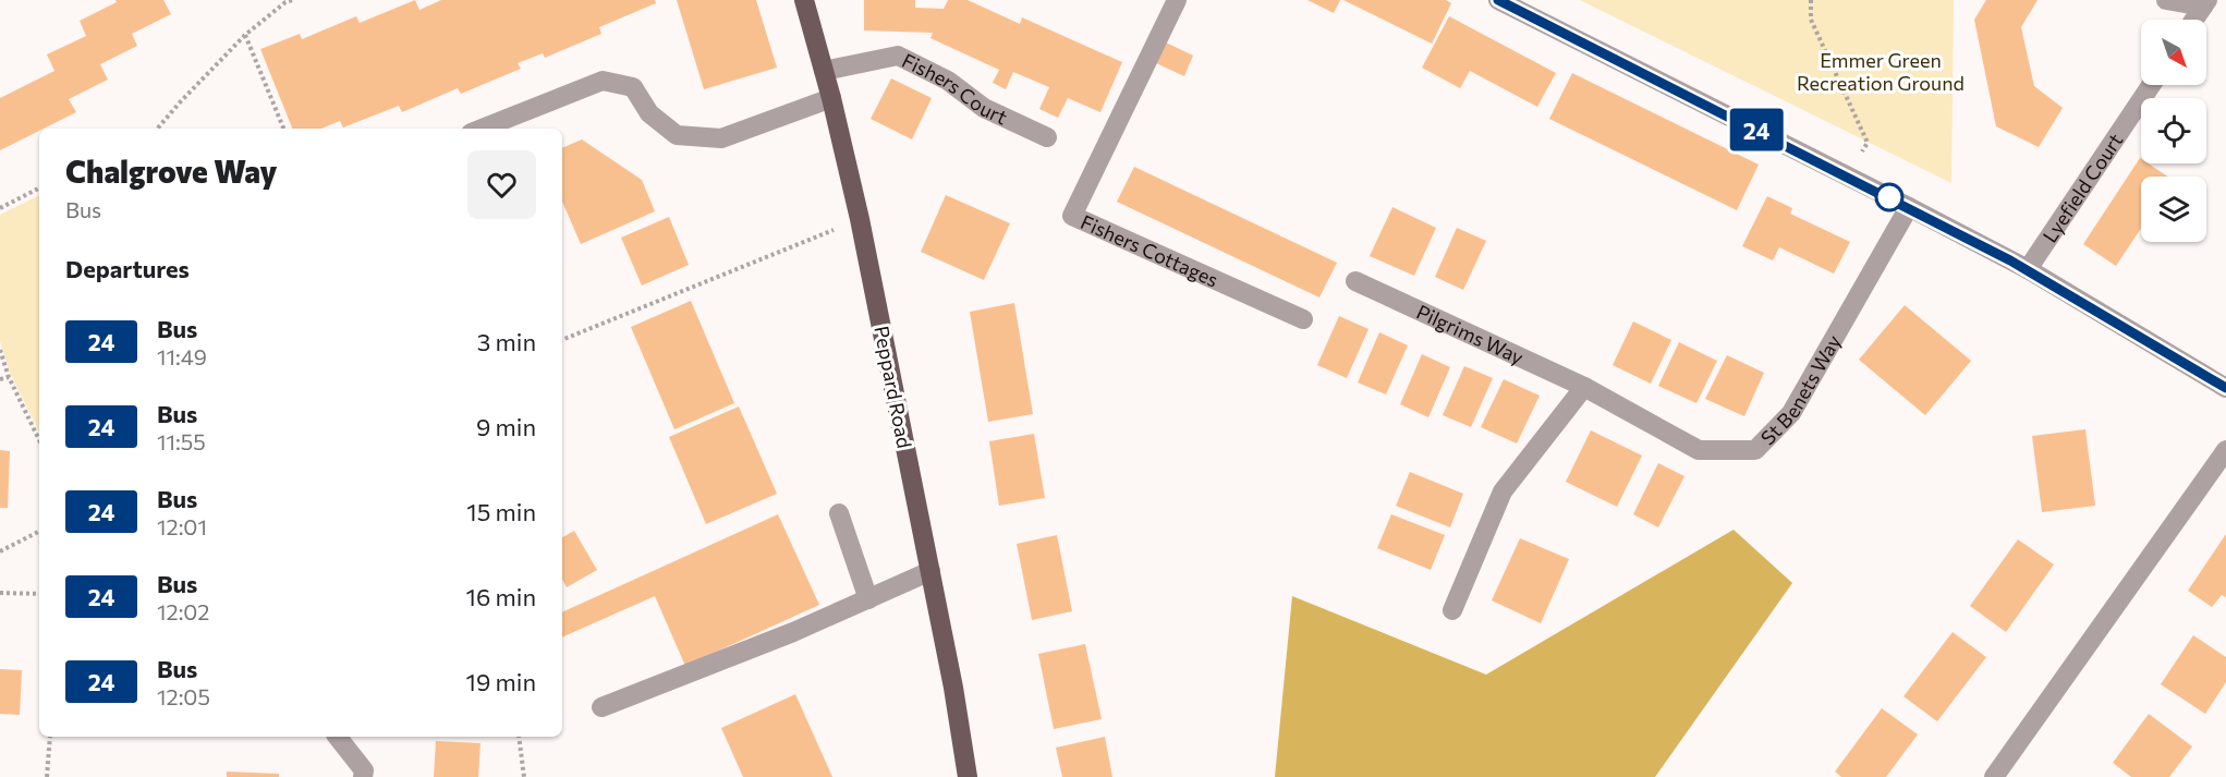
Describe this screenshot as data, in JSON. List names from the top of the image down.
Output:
{
  "streets": {
    "main road": ["Peppard Road"],
    "street": [
      "Fishers Court",
      "Lyefield Court",
      "Fishers Cottages",
      "Pilgrims Way",
      "St Benets Way"
    ]
  },
  "crossings": [
    ["Fishers Court", "Peppard Road"],
    ["Pilgrims Way", "St Benets Way"]
  ],
  "parks": ["Emmer Green Recreation Ground"],
  "lines": ["bus line 24"],
  "north": "bottom right",
  "page": {
    "on_map": "24",
    "heading": [
      ["Chalgrove Way", "Bus"],
      "Departures"
    ],
    "list": [
      {
        "mark": "24",
        "name": "Bus",
        "note": "11:49",
        "value": "3 min"
      },
      {
        "mark": "24",
        "name": "Bus",
        "note": "11:55",
        "value": "9 min"
      },
      {
        "mark": "24",
        "name": "Bus",
        "note": "12:01",
        "value": "15 min"
      },
      {
        "mark": "24",
        "name": "Bus",
        "note": "12:02",
        "value": "16 min"
      },
      {
        "mark": "24",
        "name": "Bus",
        "note": "12:05",
        "value": "19 min"
      }
    ]
  }
}
